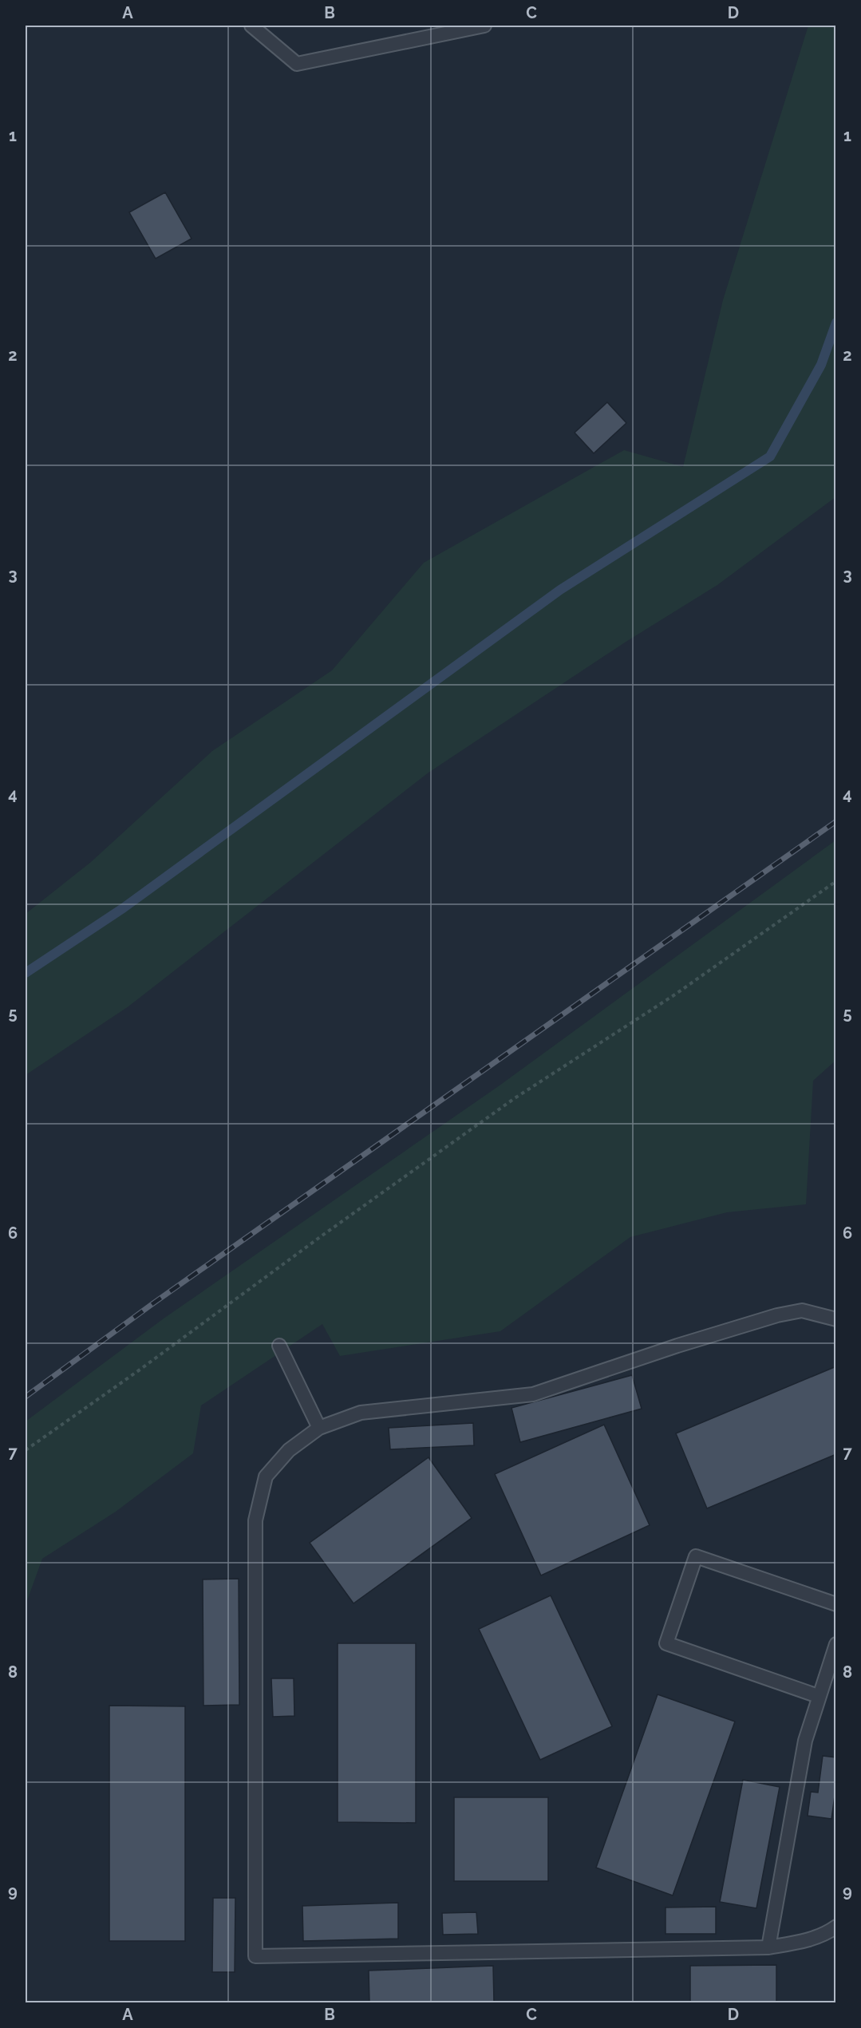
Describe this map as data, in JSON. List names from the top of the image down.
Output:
{
  "grid": {
    "columns": [
      "A",
      "B",
      "C",
      "D"
    ],
    "rows": [
      "1",
      "2",
      "3",
      "4",
      "5",
      "6",
      "7",
      "8",
      "9"
    ]
  }
}
